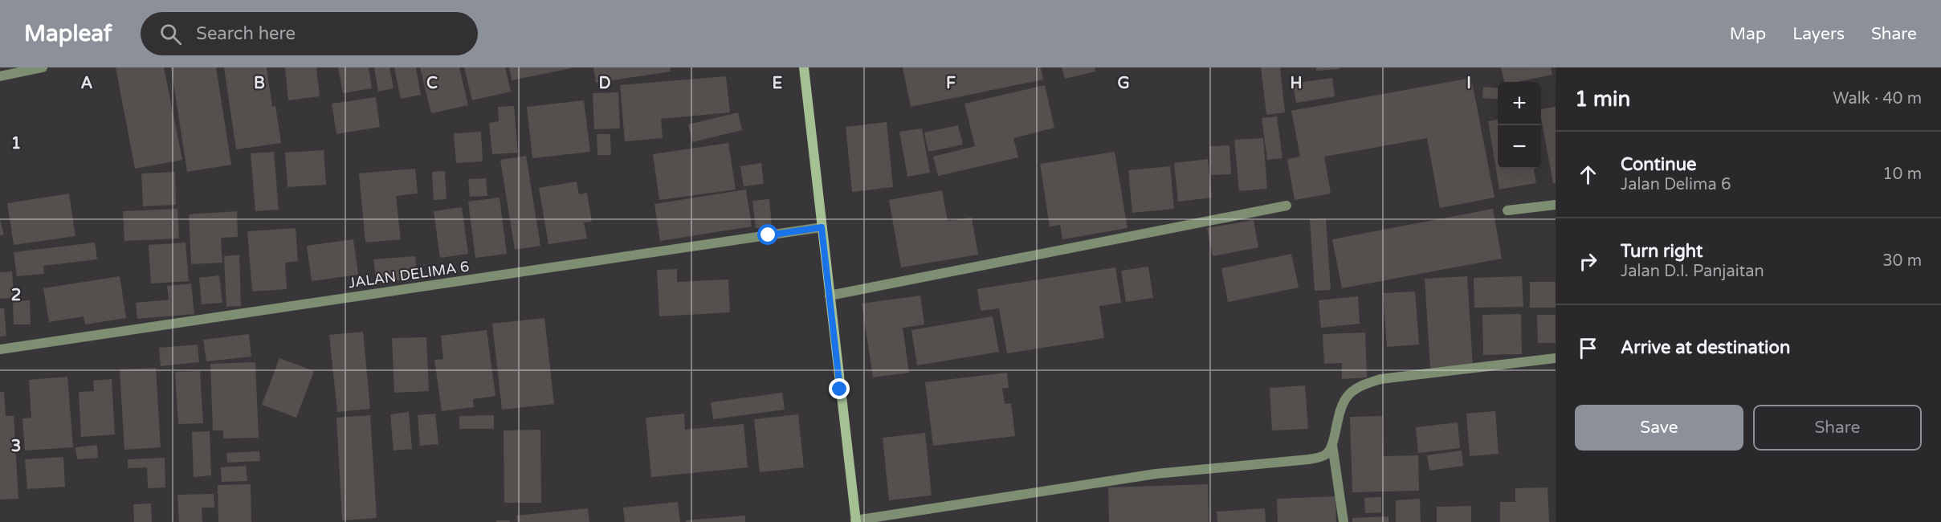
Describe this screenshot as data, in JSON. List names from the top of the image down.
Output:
{
  "streets": {
    "street": ["JALAN DELIMA 6"]
  },
  "page": {
    "header": "Mapleaf",
    "search": "Search here",
    "nav": ["Map", "Layers", "Share"],
    "heading": ["1 min", "Walk · 40 m"],
    "map_buttons": ["+", "−"],
    "list": [
      ["Continue", "Jalan Delima 6", "10 m"],
      ["Turn right", "Jalan D.I. Panjaitan", "30 m"],
      "Arrive at destination"
    ],
    "buttons": ["Save", "Share"]
  },
  "grid": {
    "columns": [
      "A",
      "B",
      "C",
      "D",
      "E",
      "F",
      "G",
      "H",
      "I"
    ],
    "rows": ["1", "2", "3"]
  }
}
